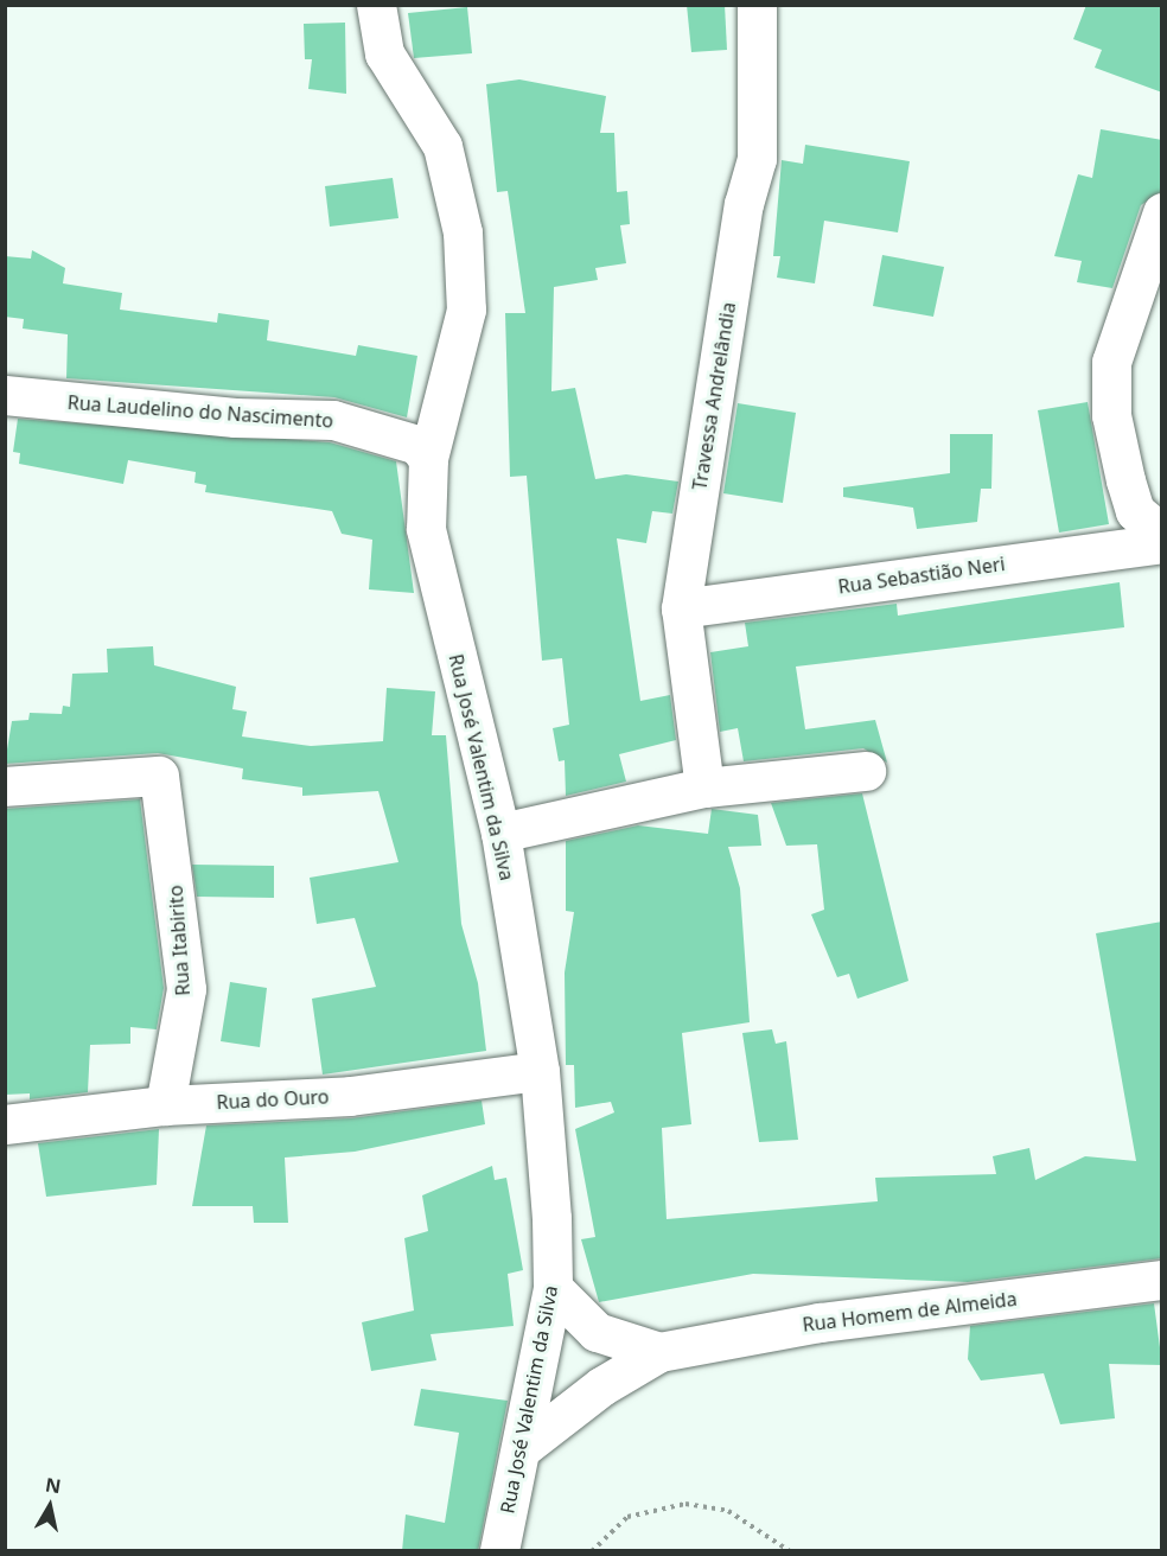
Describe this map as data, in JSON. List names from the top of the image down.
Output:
{
  "streets": {
    "street": [
      "Travessa Andrelândia",
      "Rua Laudelino do Nascimento",
      "Rua Sebastião Neri",
      "Rua José Valentim da Silva",
      "Rua Itabirito",
      "Rua do Ouro",
      "Rua Homem de Almeida"
    ]
  },
  "crossings": [
    ["Travessa Andrelândia", "Rua Sebastião Neri"],
    ["Rua Laudelino do Nascimento", "Rua José Valentim da Silva"],
    ["Rua José Valentim da Silva", "Rua do Ouro"],
    ["Rua Itabirito", "Rua do Ouro"]
  ],
  "north": "top"
}
